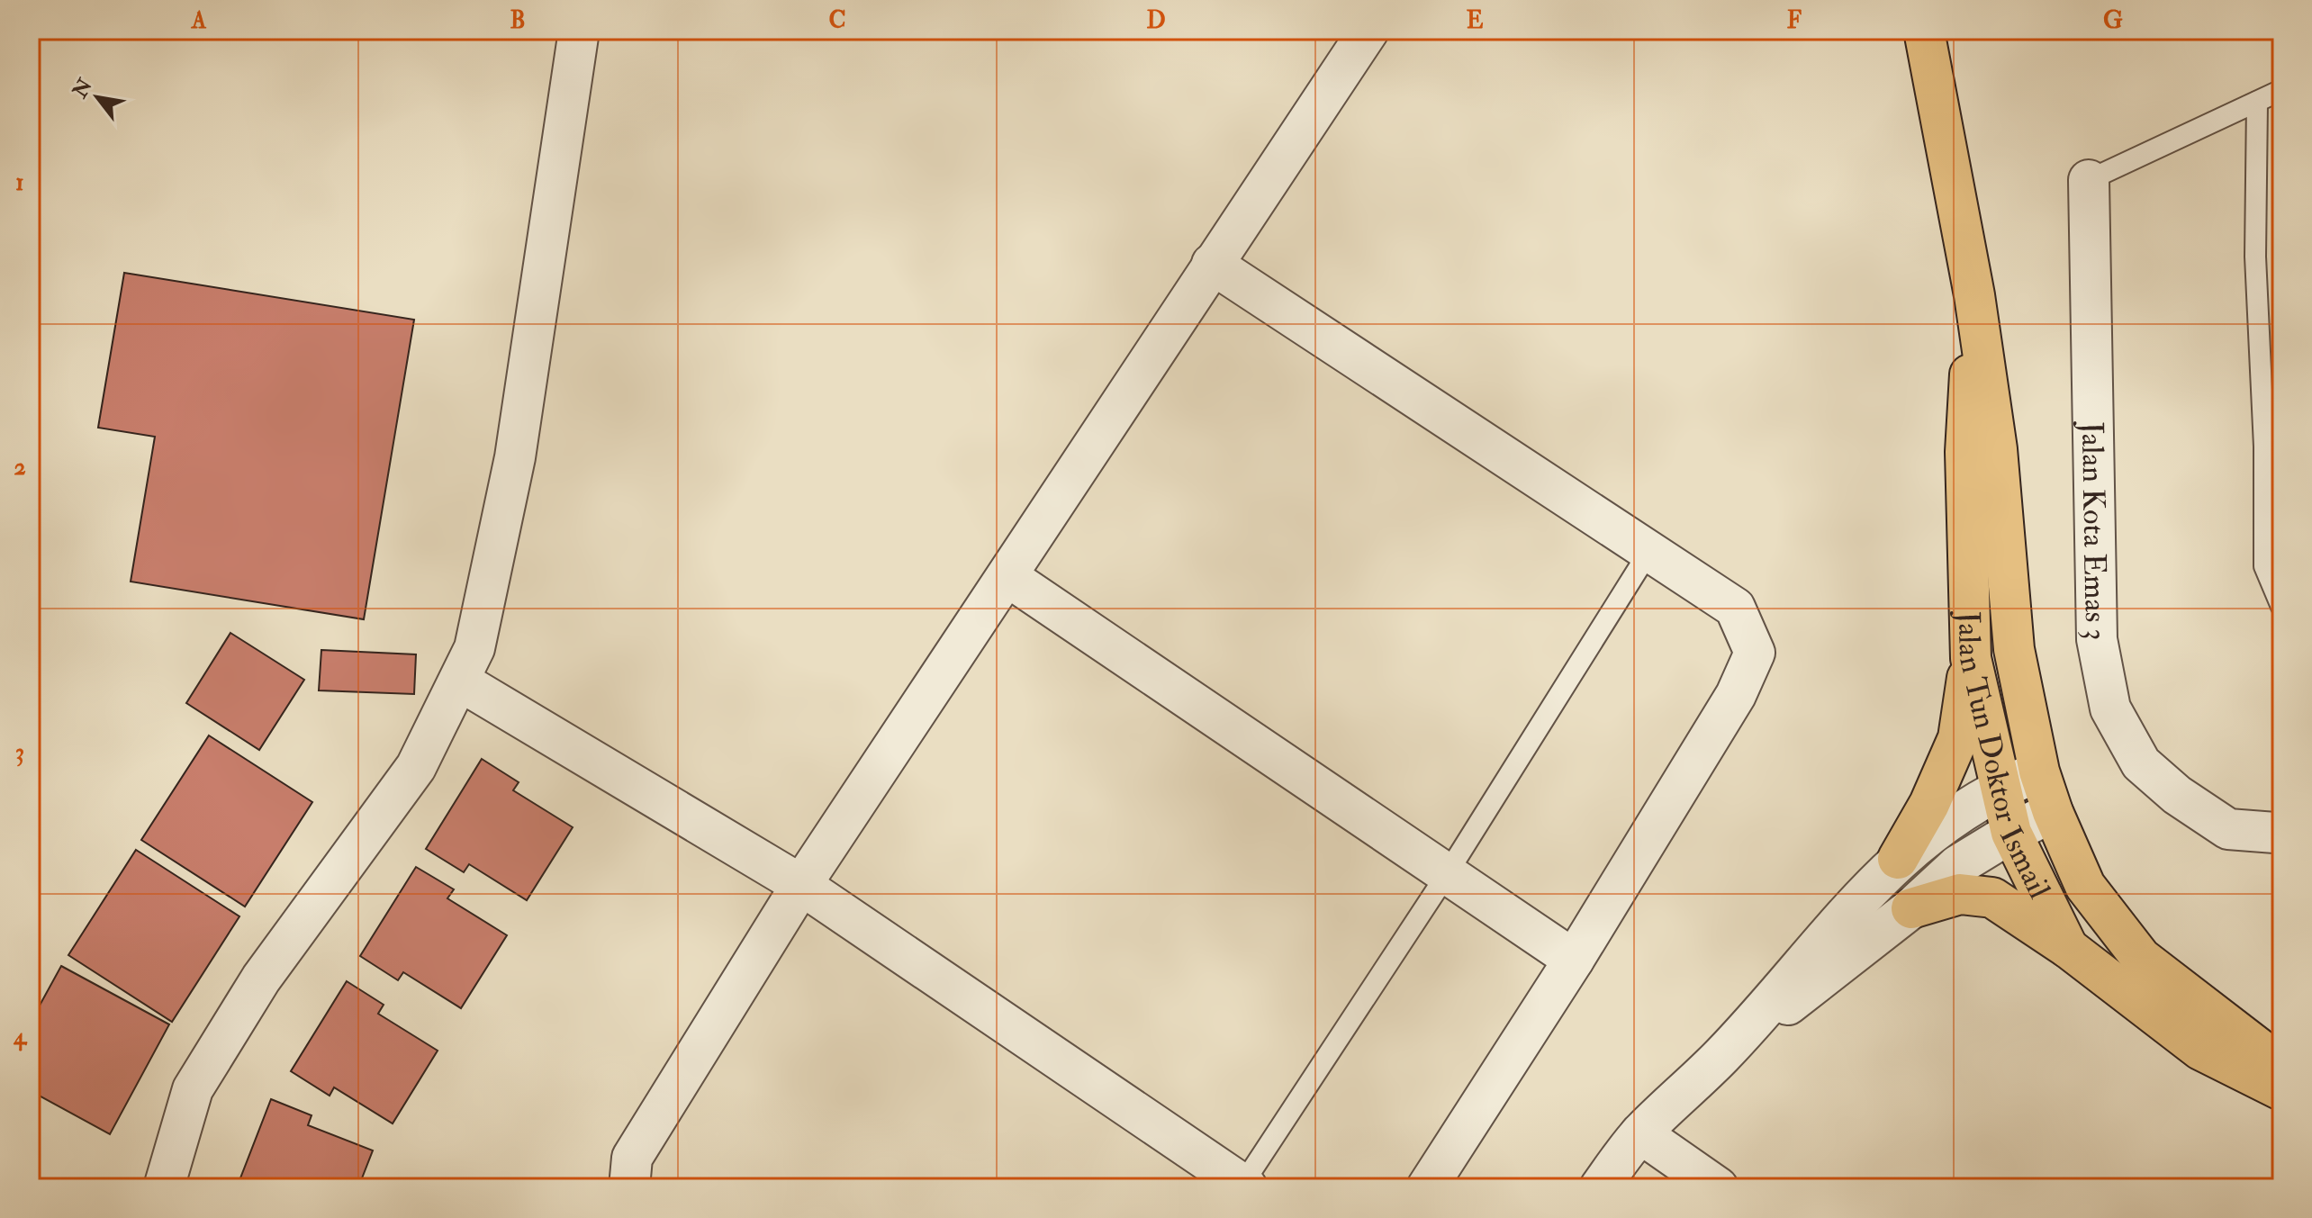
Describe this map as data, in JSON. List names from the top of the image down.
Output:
{
  "streets": {
    "highway": ["Jalan Tun Doktor Ismail"],
    "street": ["Jalan Kota Emas 3"]
  },
  "north": "top left",
  "grid": {
    "columns": [
      "A",
      "B",
      "C",
      "D",
      "E",
      "F",
      "G"
    ],
    "rows": [
      "1",
      "2",
      "3",
      "4"
    ]
  }
}
